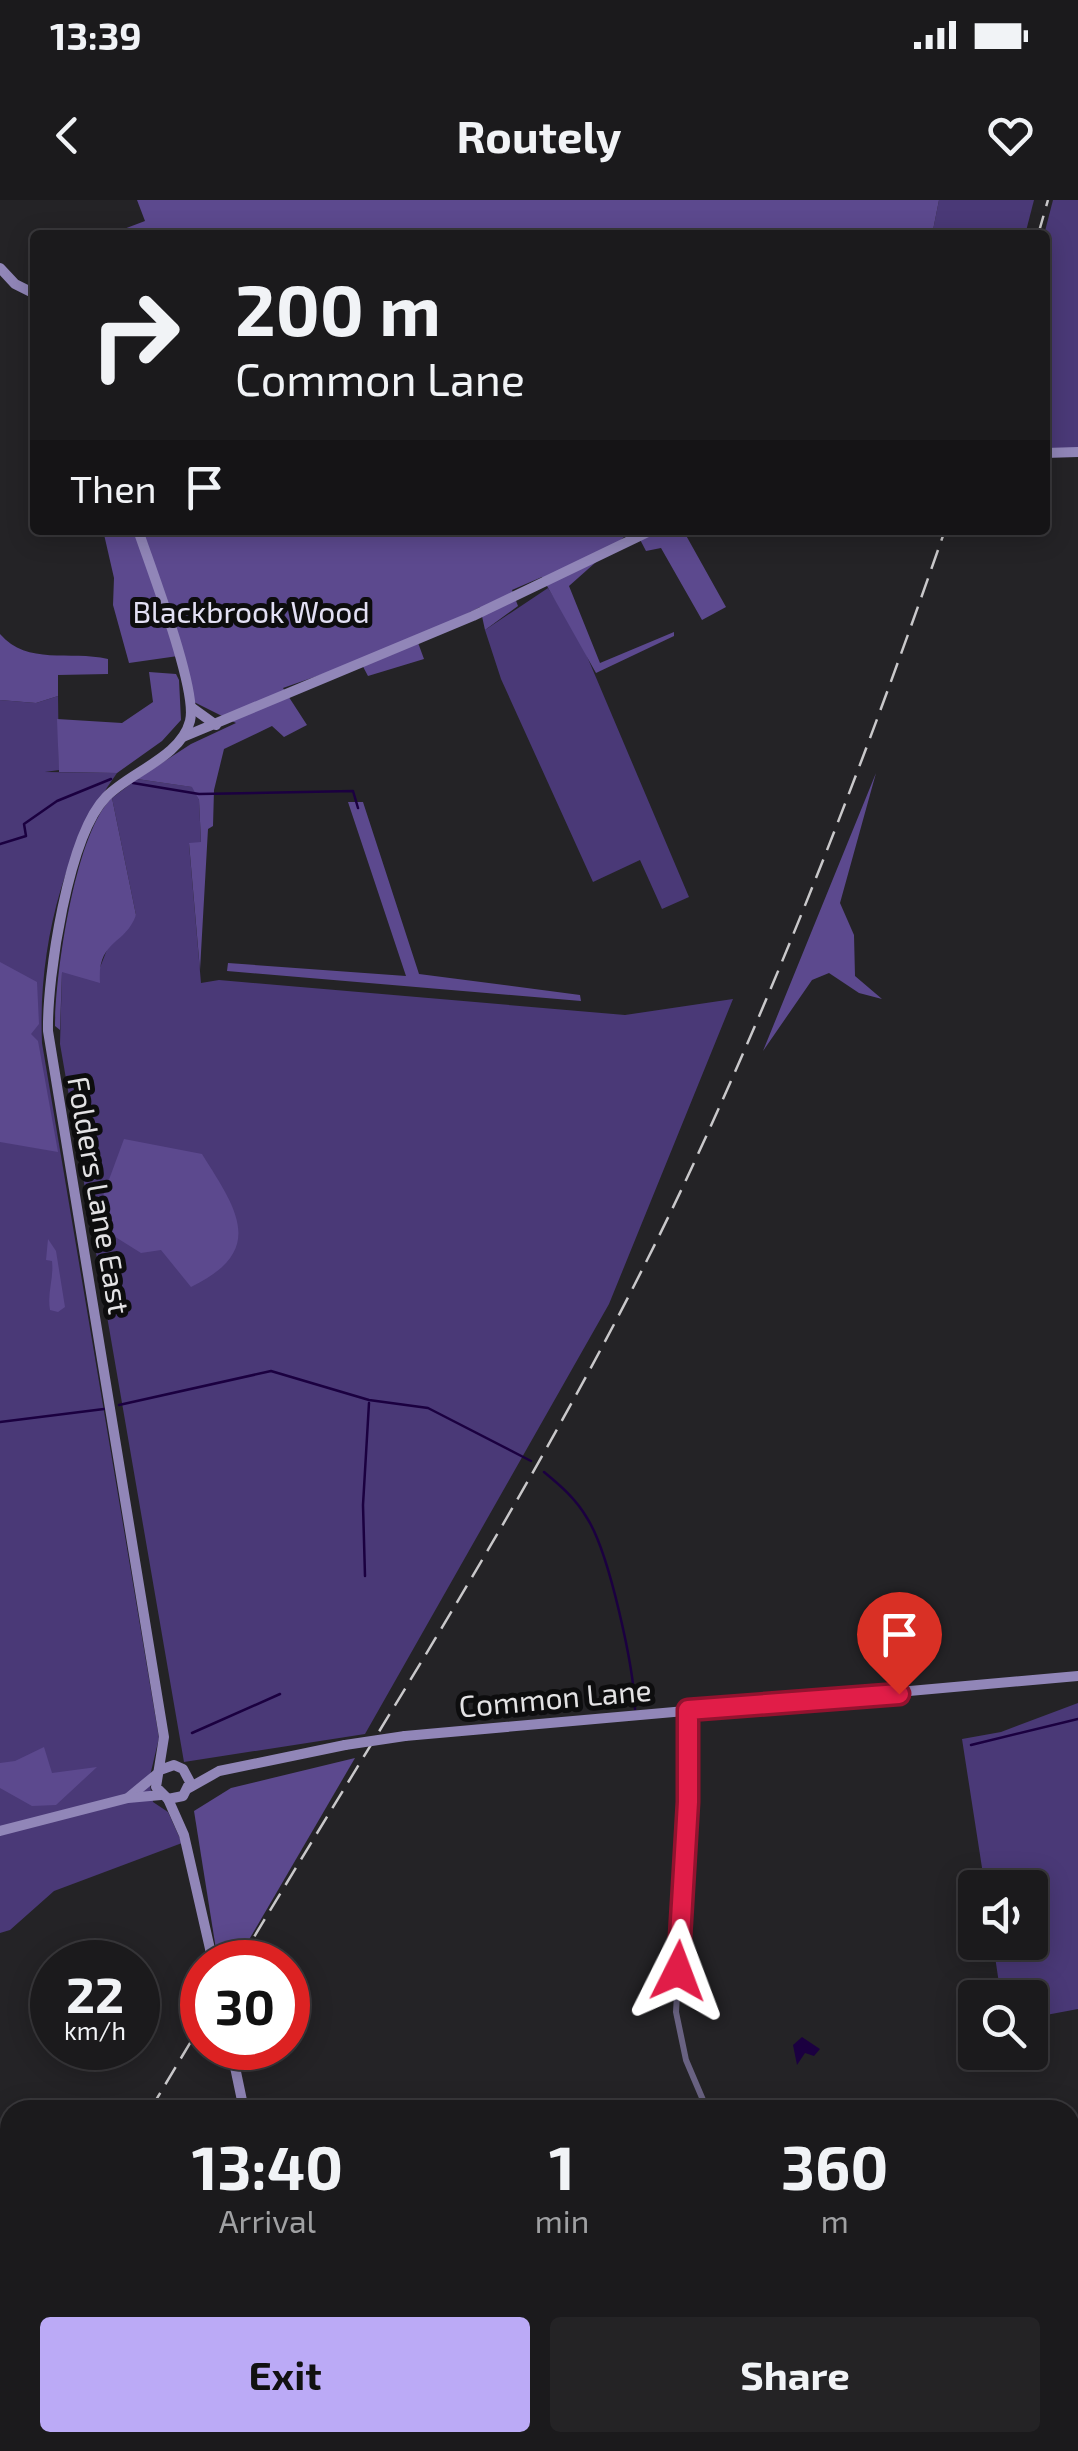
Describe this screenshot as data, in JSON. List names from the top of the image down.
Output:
{
  "streets": {
    "street": ["Folders Lane East", "Common Lane"]
  },
  "crossings": [
    ["Folders Lane East", "Common Lane"]
  ],
  "parks": ["Blackbrook Wood"],
  "page": {
    "status": "13:39",
    "header": "Routely",
    "turn": ["200 m", "Common Lane"],
    "then": "Then",
    "speed": "22 km/h",
    "limit": "30",
    "eta": [
      "13:40",
      "Arrival",
      "1",
      "min",
      "360",
      "m"
    ],
    "buttons": ["Exit", "Share"]
  }
}
